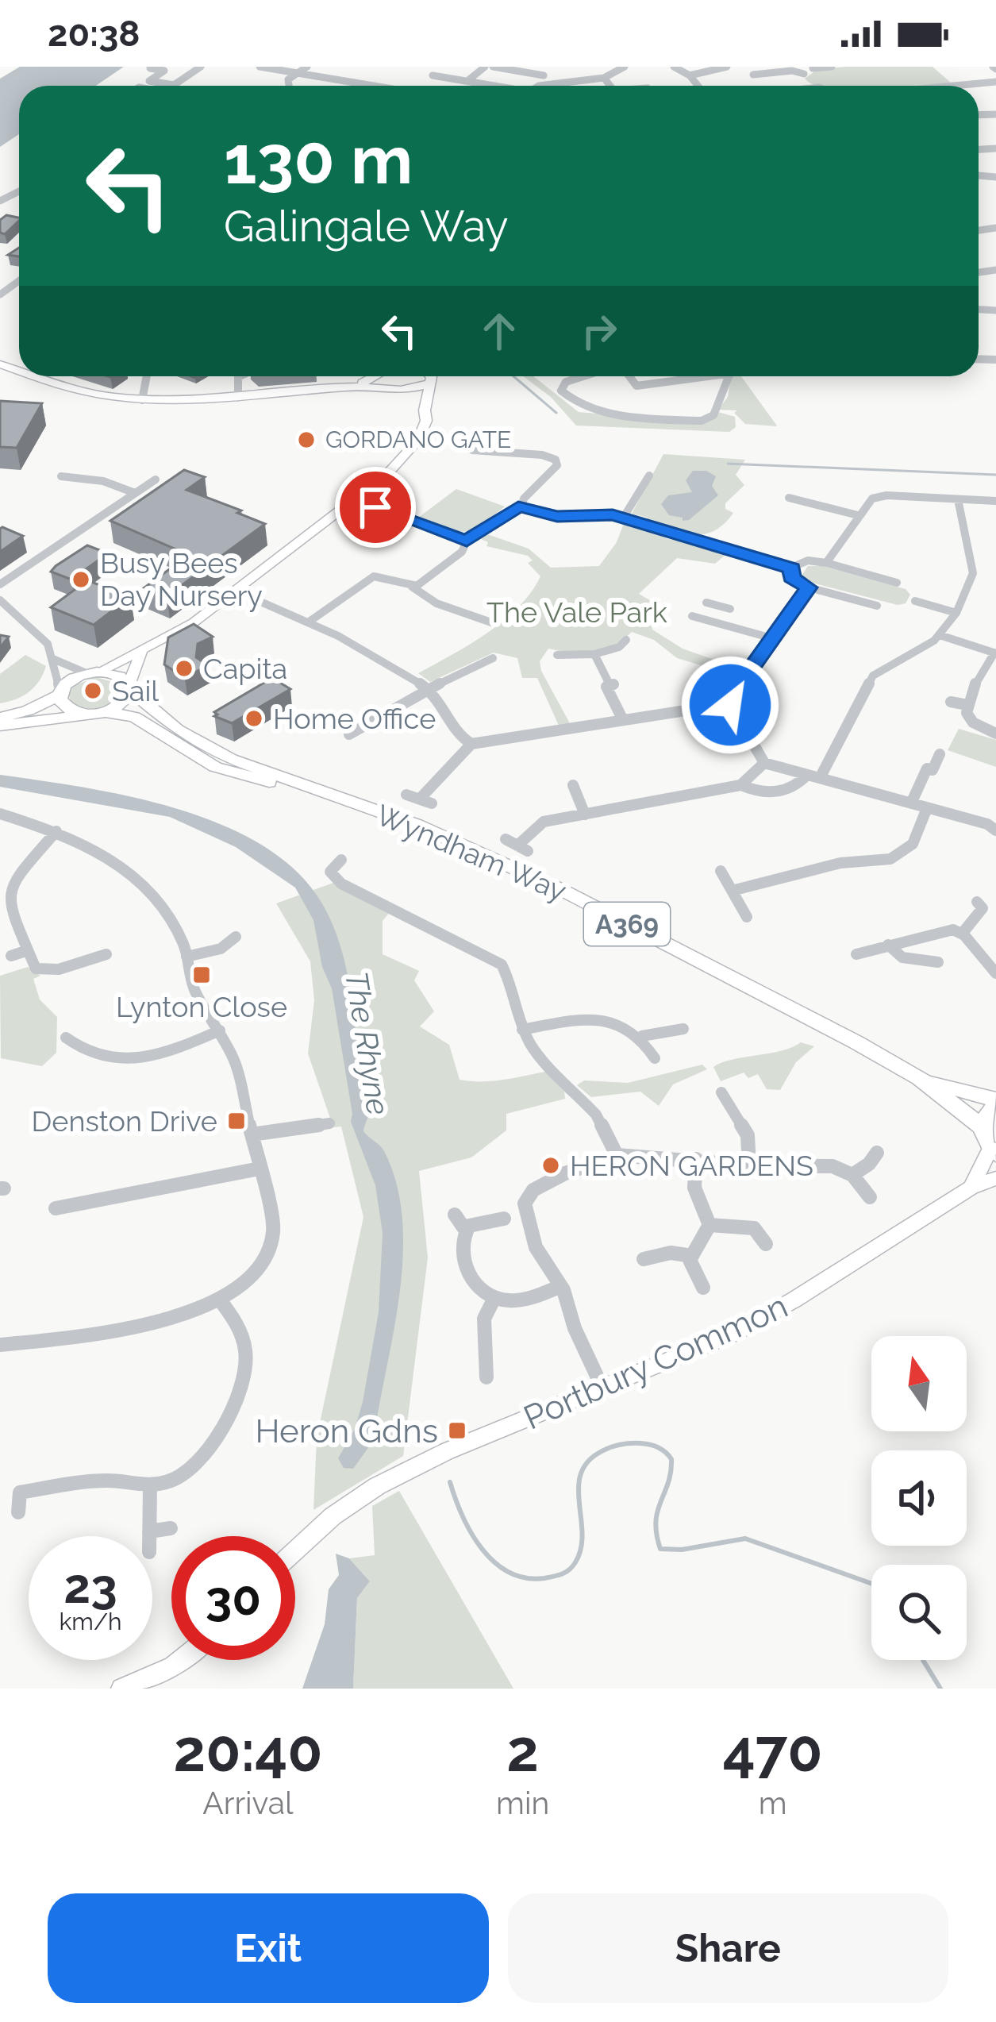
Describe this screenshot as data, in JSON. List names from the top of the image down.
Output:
{
  "streets": {
    "main road": ["Wyndham Way", "A369"],
    "street": ["Portbury Common"]
  },
  "crossings": [
    ["Wyndham Way", "A369"]
  ],
  "water": ["The Rhyne"],
  "parks": ["The Vale Park"],
  "places": {
    "other": [
      "GORDANO GATE",
      "Busy Bees Day Nursery",
      "Capita",
      "Sail",
      "Home Office",
      "HERON GARDENS"
    ],
    "transit": ["Lynton Close", "Denston Drive", "Heron Gdns"]
  },
  "north": "top",
  "page": {
    "status": "20:38",
    "turn": ["130 m", "Galingale Way"],
    "speed": "23 km/h",
    "limit": "30",
    "eta": [
      "20:40",
      "Arrival",
      "2",
      "min",
      "470",
      "m"
    ],
    "buttons": ["Exit", "Share"]
  }
}
